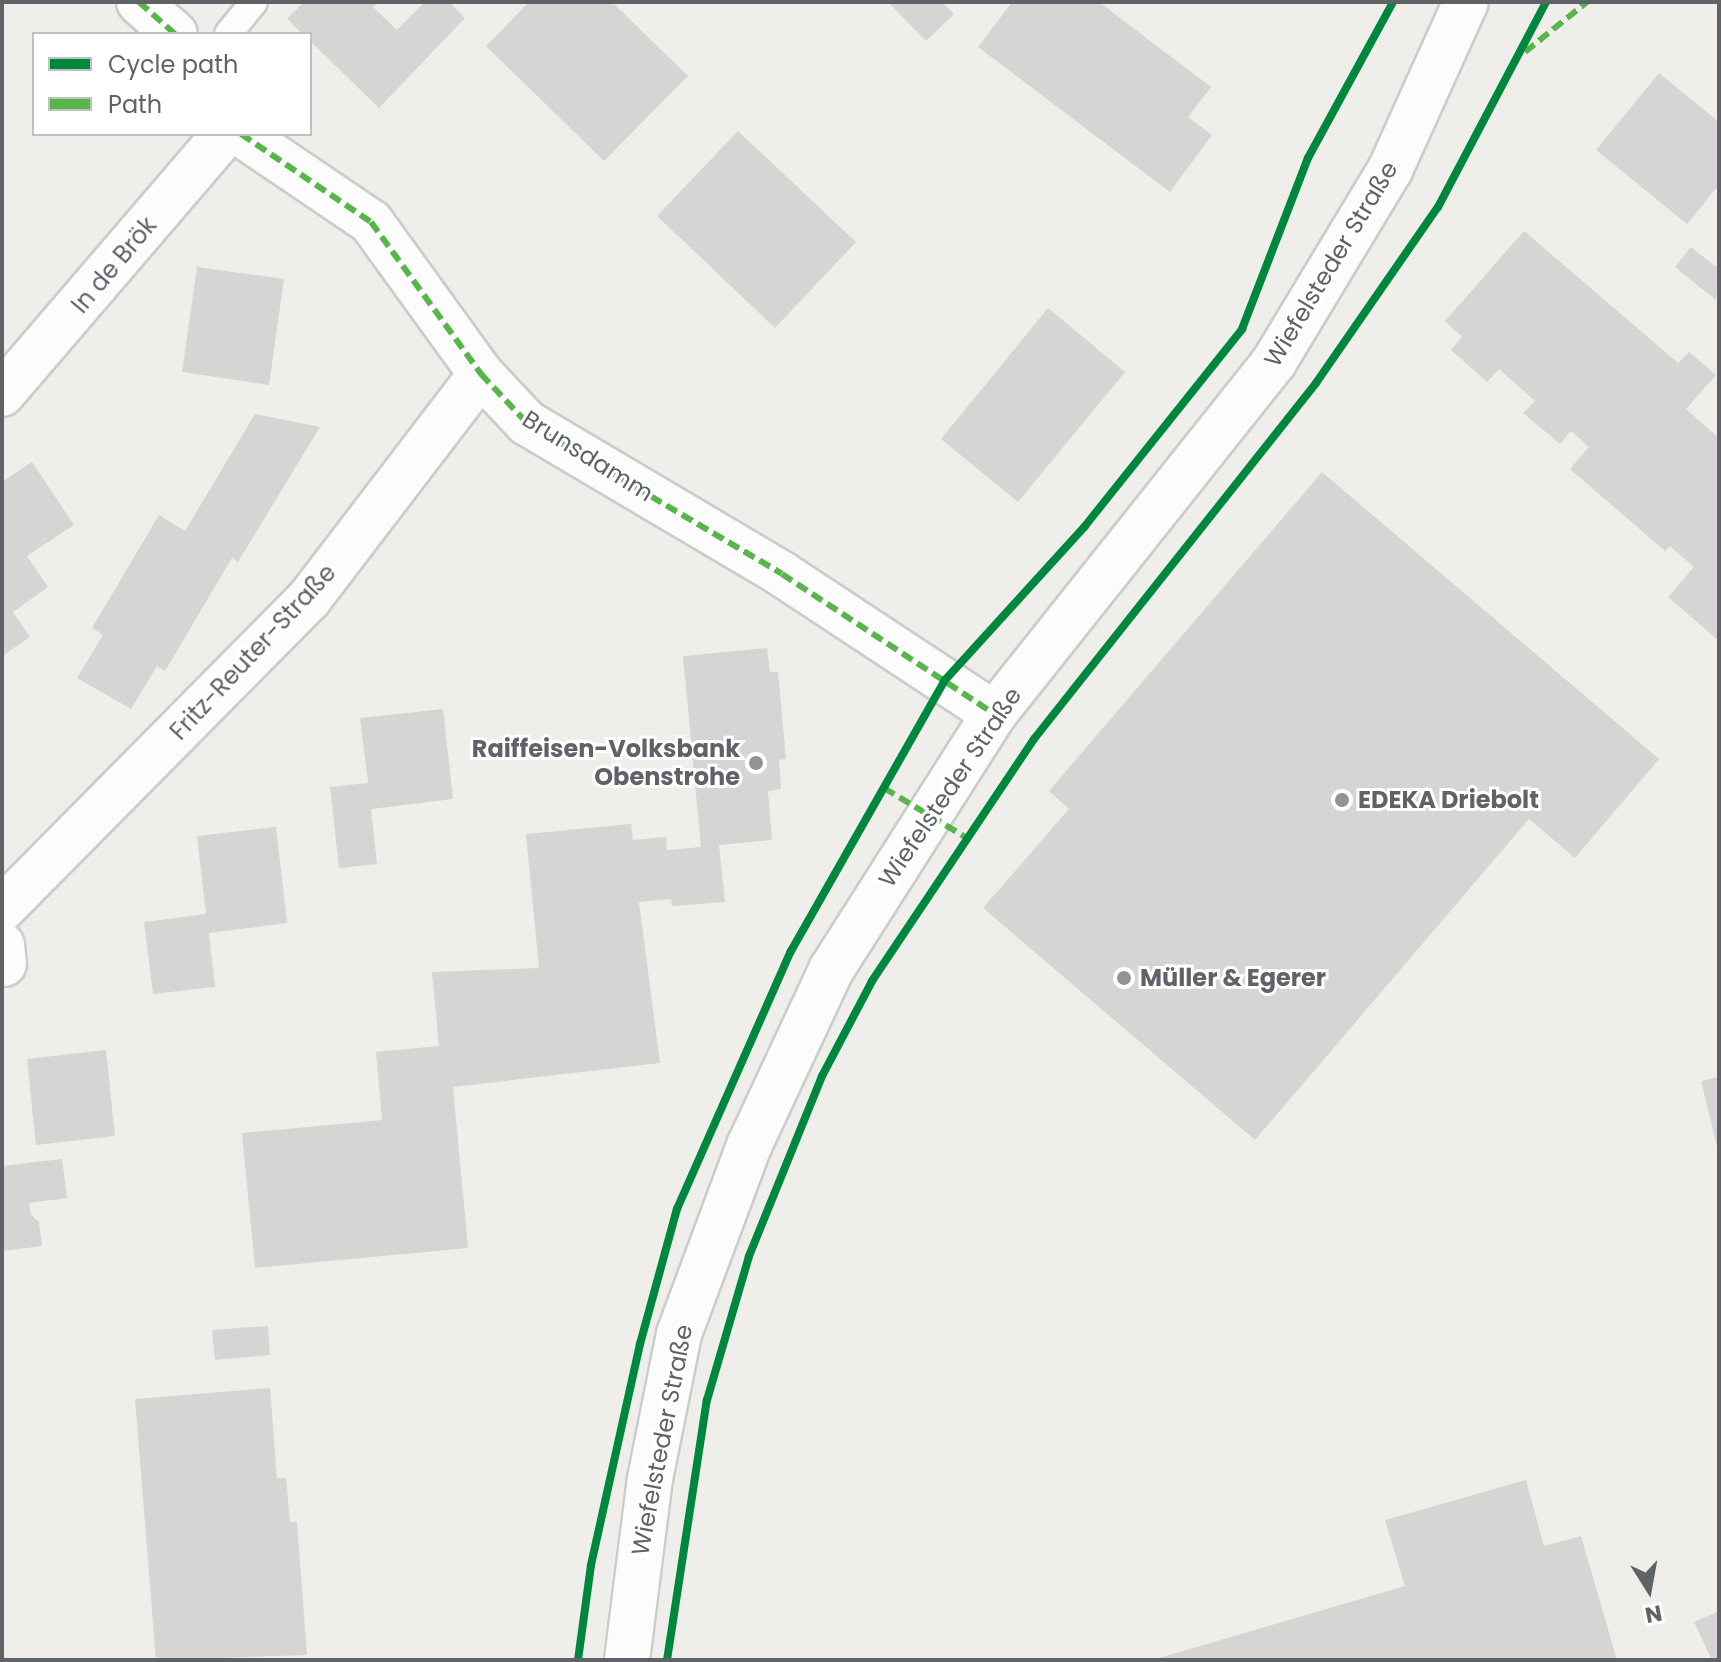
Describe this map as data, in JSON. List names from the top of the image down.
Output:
{
  "streets": {
    "street": [
      "Wiefelsteder Straße",
      "In de Brök",
      "Brunsdamm",
      "Fritz-Reuter-Straße"
    ]
  },
  "crossings": [
    ["Wiefelsteder Straße", "Brunsdamm"],
    ["Brunsdamm", "Fritz-Reuter-Straße"]
  ],
  "places": ["Raiffeisen-Volksbank Obenstrohe", "EDEKA Driebolt", "Müller & Egerer"],
  "legend": ["Cycle path", "Path"],
  "north": "bottom"
}
